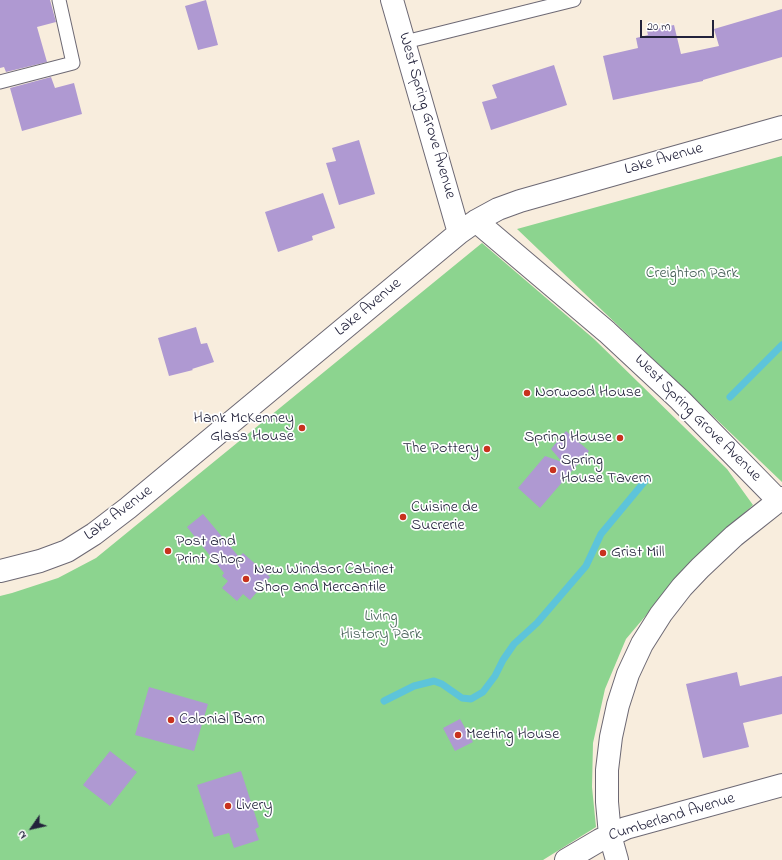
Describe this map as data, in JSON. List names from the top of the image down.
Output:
{
  "streets": {
    "street": ["West Spring Grove Avenue", "Lake Avenue", "Cumberland Avenue"]
  },
  "crossings": [
    ["West Spring Grove Avenue", "Lake Avenue"],
    ["West Spring Grove Avenue", "Cumberland Avenue"]
  ],
  "parks": ["Creighton Park", "Living History Park"],
  "places": [
    "Norwood House",
    "Hank McKenney Glass House",
    "Spring House",
    "The Pottery",
    "Spring House Tavern",
    "Cuisine de Sucrerie",
    "Post and Print Shop",
    "Grist Mill",
    "New Windsor Cabinet Shop and Mercantile",
    "Colonial Barn",
    "Meeting House",
    "Livery"
  ],
  "scale_bar": "20 m",
  "north": "bottom left"
}
